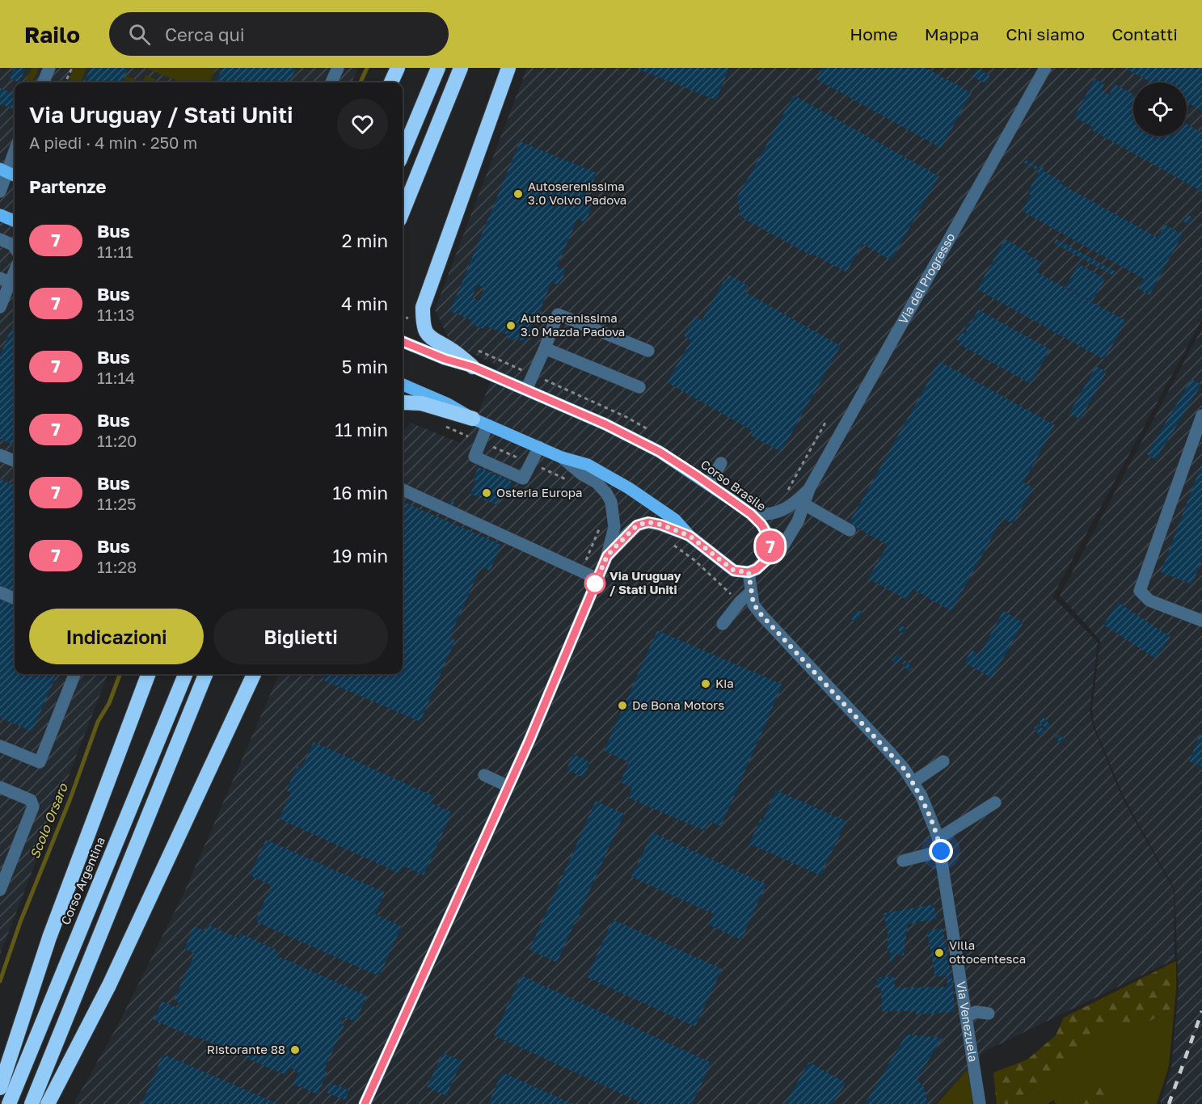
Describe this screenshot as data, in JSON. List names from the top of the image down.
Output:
{
  "streets": {
    "highway": ["Corso Argentina"],
    "main road": ["Corso Brasile"],
    "street": ["Via del Progresso", "Via Venezuela"]
  },
  "crossings": [
    ["Via del Progresso", "Corso Brasile"]
  ],
  "water": ["Scolo Orsaro"],
  "places": [
    "Autoserenissima 3.0 Volvo Padova",
    "Autoserenissima 3.0 Mazda Padova",
    "Osteria Europa",
    "Via Uruguay / Stati Uniti",
    "Kia",
    "De Bona Motors",
    "Villa ottocentesca",
    "Ristorante 88"
  ],
  "lines": ["bus line 7"],
  "page": {
    "header": "Railo",
    "search": "Cerca qui",
    "nav": [
      "Home",
      "Mappa",
      "Chi siamo",
      "Contatti"
    ],
    "on_map": "7",
    "heading": [
      ["Via Uruguay / Stati Uniti", "A piedi · 4 min · 250 m"],
      "Partenze"
    ],
    "list": [
      {
        "mark": "7",
        "name": "Bus",
        "note": "11:11",
        "value": "2 min"
      },
      {
        "mark": "7",
        "name": "Bus",
        "note": "11:13",
        "value": "4 min"
      },
      {
        "mark": "7",
        "name": "Bus",
        "note": "11:14",
        "value": "5 min"
      },
      {
        "mark": "7",
        "name": "Bus",
        "note": "11:20",
        "value": "11 min"
      },
      {
        "mark": "7",
        "name": "Bus",
        "note": "11:25",
        "value": "16 min"
      },
      {
        "mark": "7",
        "name": "Bus",
        "note": "11:28",
        "value": "19 min"
      }
    ],
    "buttons": ["Indicazioni", "Biglietti"]
  }
}
